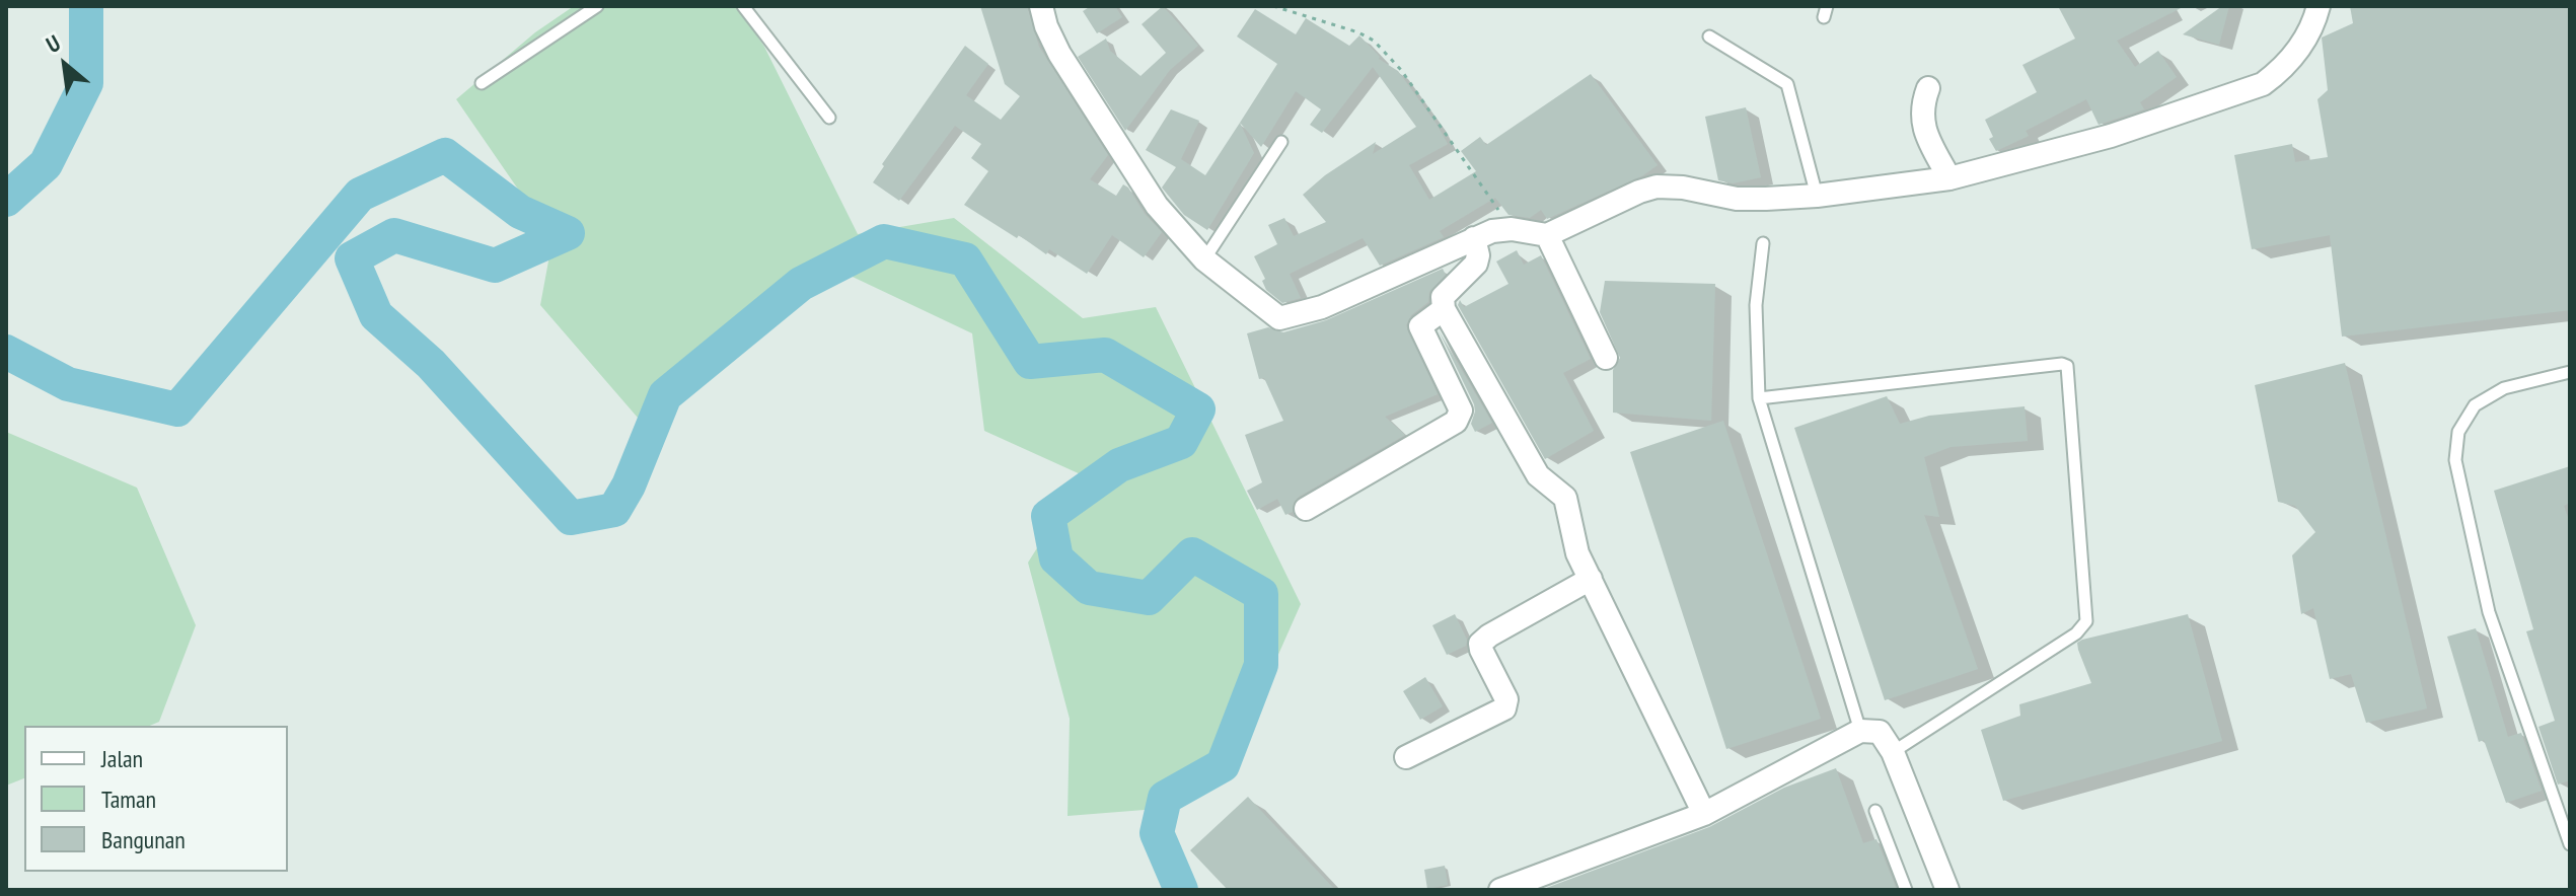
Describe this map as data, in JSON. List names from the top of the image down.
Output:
{
  "legend": ["Jalan", "Taman", "Bangunan"],
  "north": "top left"
}
